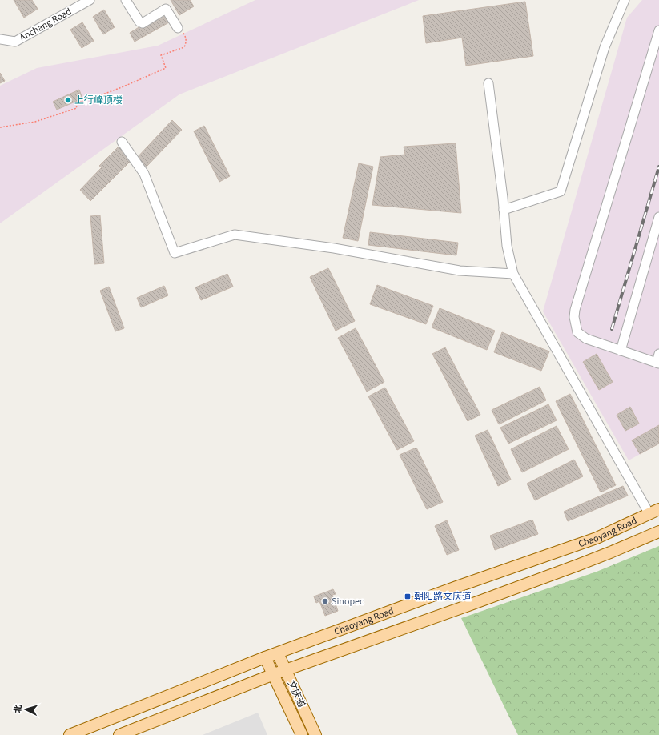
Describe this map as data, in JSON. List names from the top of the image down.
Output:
{
  "streets": {
    "main road": ["Chaoyang Road", "文庆道"],
    "street": ["Anchang Road"]
  },
  "crossings": [
    ["Chaoyang Road", "文庆道"]
  ],
  "places": {
    "other": ["上行峰顶楼", "Sinopec"],
    "transit": ["朝阳路文庆道"]
  },
  "north": "left"
}
